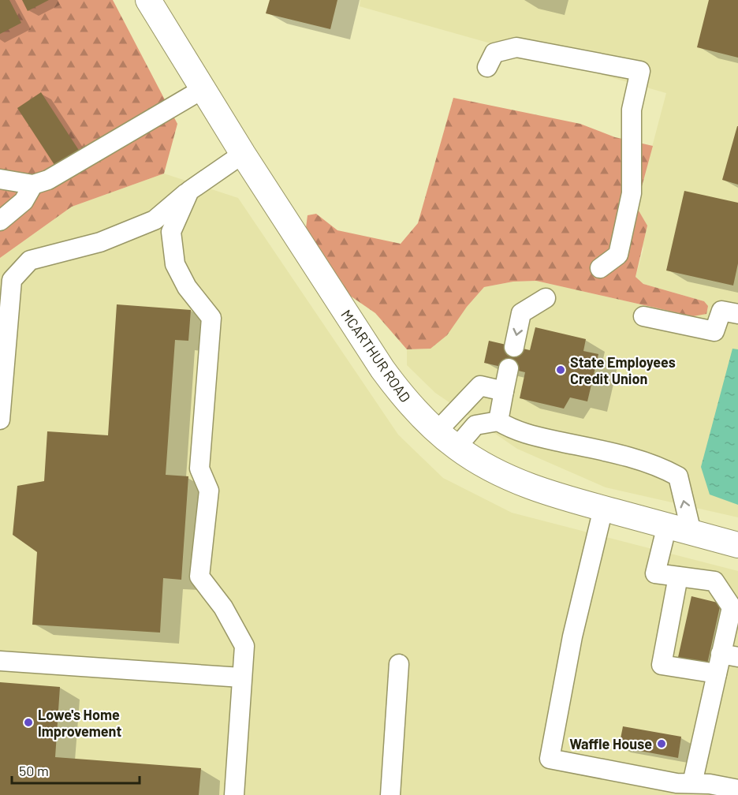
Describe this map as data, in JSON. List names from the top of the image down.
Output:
{
  "streets": {
    "main road": ["MCARTHUR ROAD"]
  },
  "places": ["State Employees Credit Union", "Lowe's Home Improvement", "Waffle House"],
  "scale_bar": "50 m"
}
